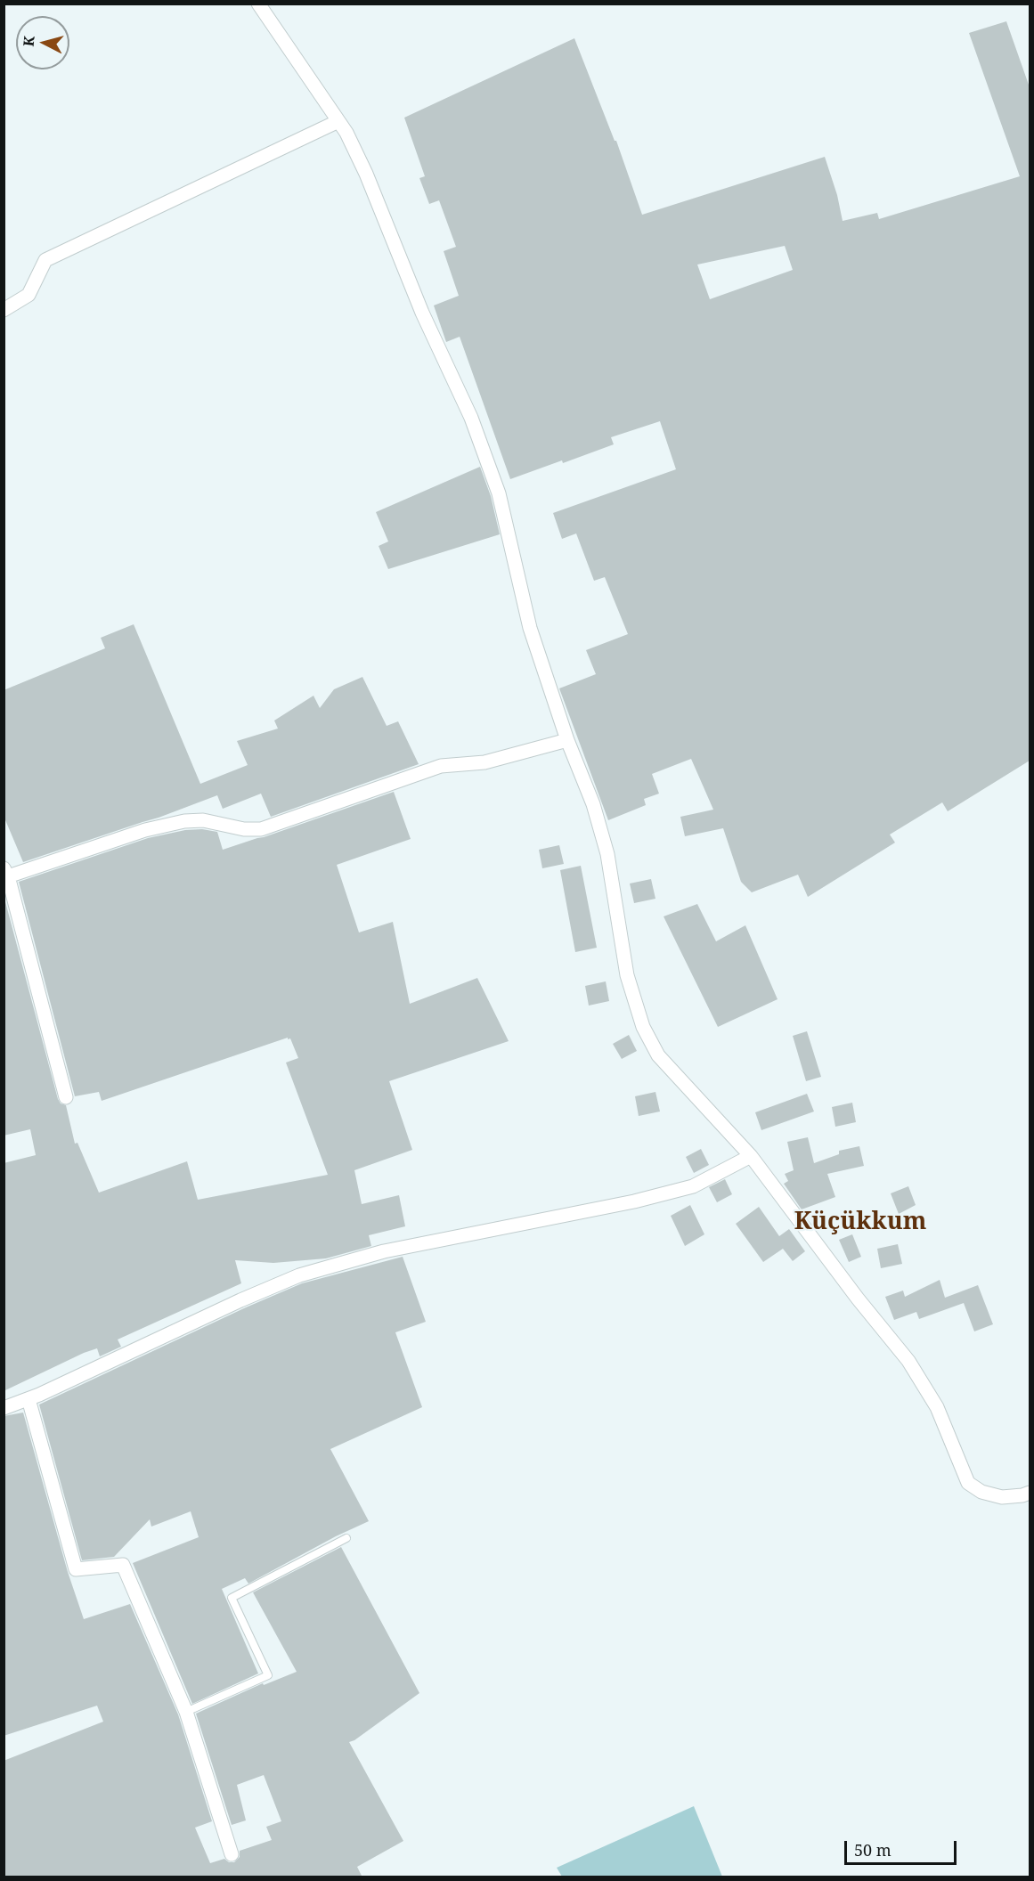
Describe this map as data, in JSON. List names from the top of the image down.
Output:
{
  "districts": ["Küçükkum"],
  "scale_bar": "50 m",
  "north": "left"
}
